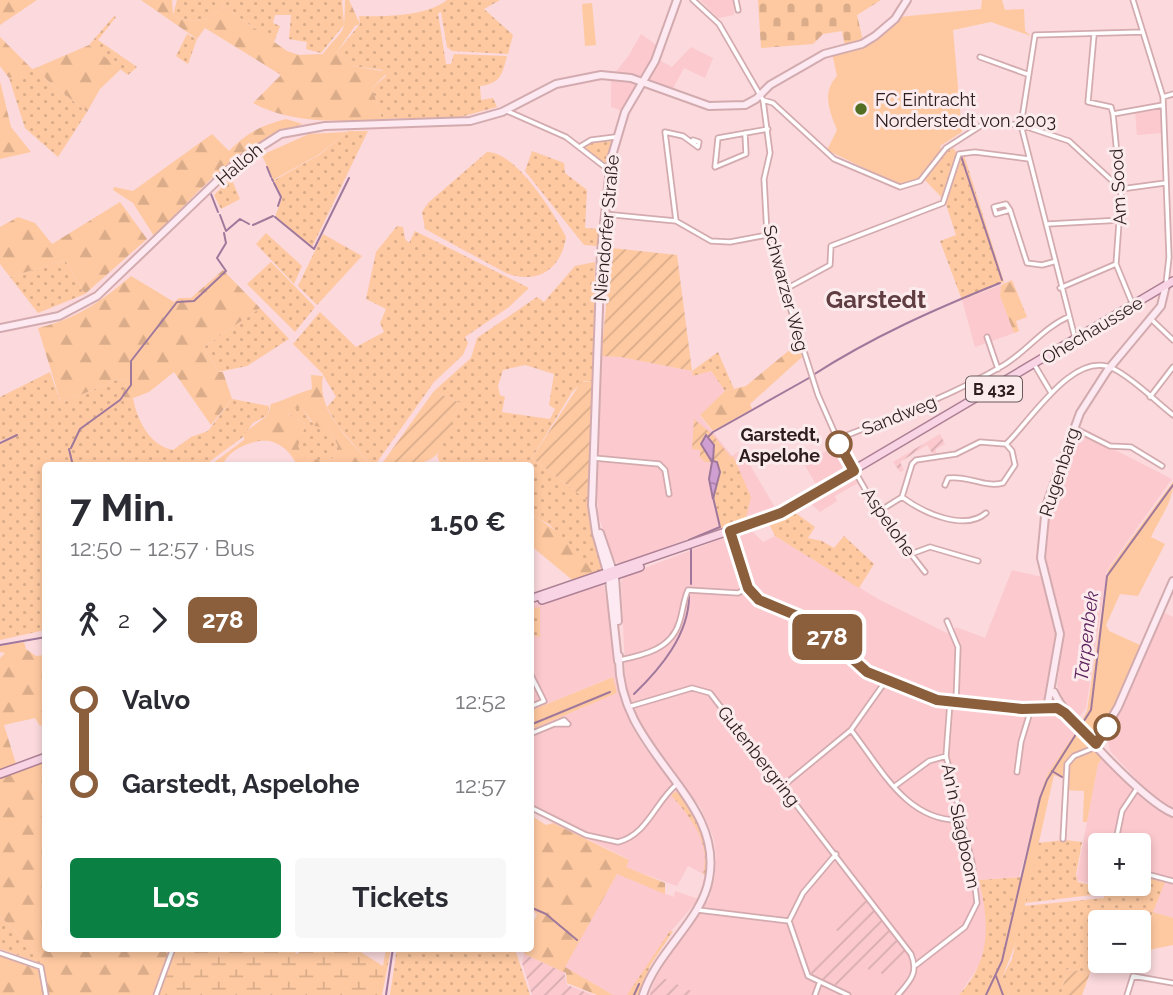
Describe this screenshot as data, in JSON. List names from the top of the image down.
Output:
{
  "streets": {
    "main road": [
      "Halloh",
      "Niendorfer Straße",
      "Ohechaussee",
      "B 432",
      "Rugenbarg"
    ],
    "street": [
      "Am Sood",
      "Schwarzer Weg",
      "Sandweg",
      "Aspelohe",
      "Gutenbergring",
      "An'n Slagboom"
    ]
  },
  "crossings": [
    ["Halloh", "Niendorfer Straße"],
    ["Halloh", "Schwarzer Weg"],
    ["Niendorfer Straße", "Ohechaussee"],
    ["Niendorfer Straße", "Gutenbergring"],
    ["Schwarzer Weg", "Ohechaussee"],
    ["Schwarzer Weg", "Sandweg"],
    ["Schwarzer Weg", "Aspelohe"],
    ["Ohechaussee", "Rugenbarg"],
    ["Ohechaussee", "Aspelohe"],
    ["Gutenbergring", "An'n Slagboom"]
  ],
  "districts": ["Garstedt"],
  "water": ["Tarpenbek"],
  "places": ["FC Eintracht Norderstedt von 2003", "Garstedt, Aspelohe"],
  "lines": ["bus line 278"],
  "page": {
    "on_map": "278",
    "heading": ["7 Min.", "12:50 – 12:57 · Bus", "1.50 €"],
    "legs": ["2", "278"],
    "list": [
      {
        "name": "Valvo",
        "value": "12:52"
      },
      {
        "name": "Garstedt, Aspelohe",
        "value": "12:57"
      }
    ],
    "map_buttons": ["+", "−"],
    "buttons": ["Los", "Tickets"]
  }
}
